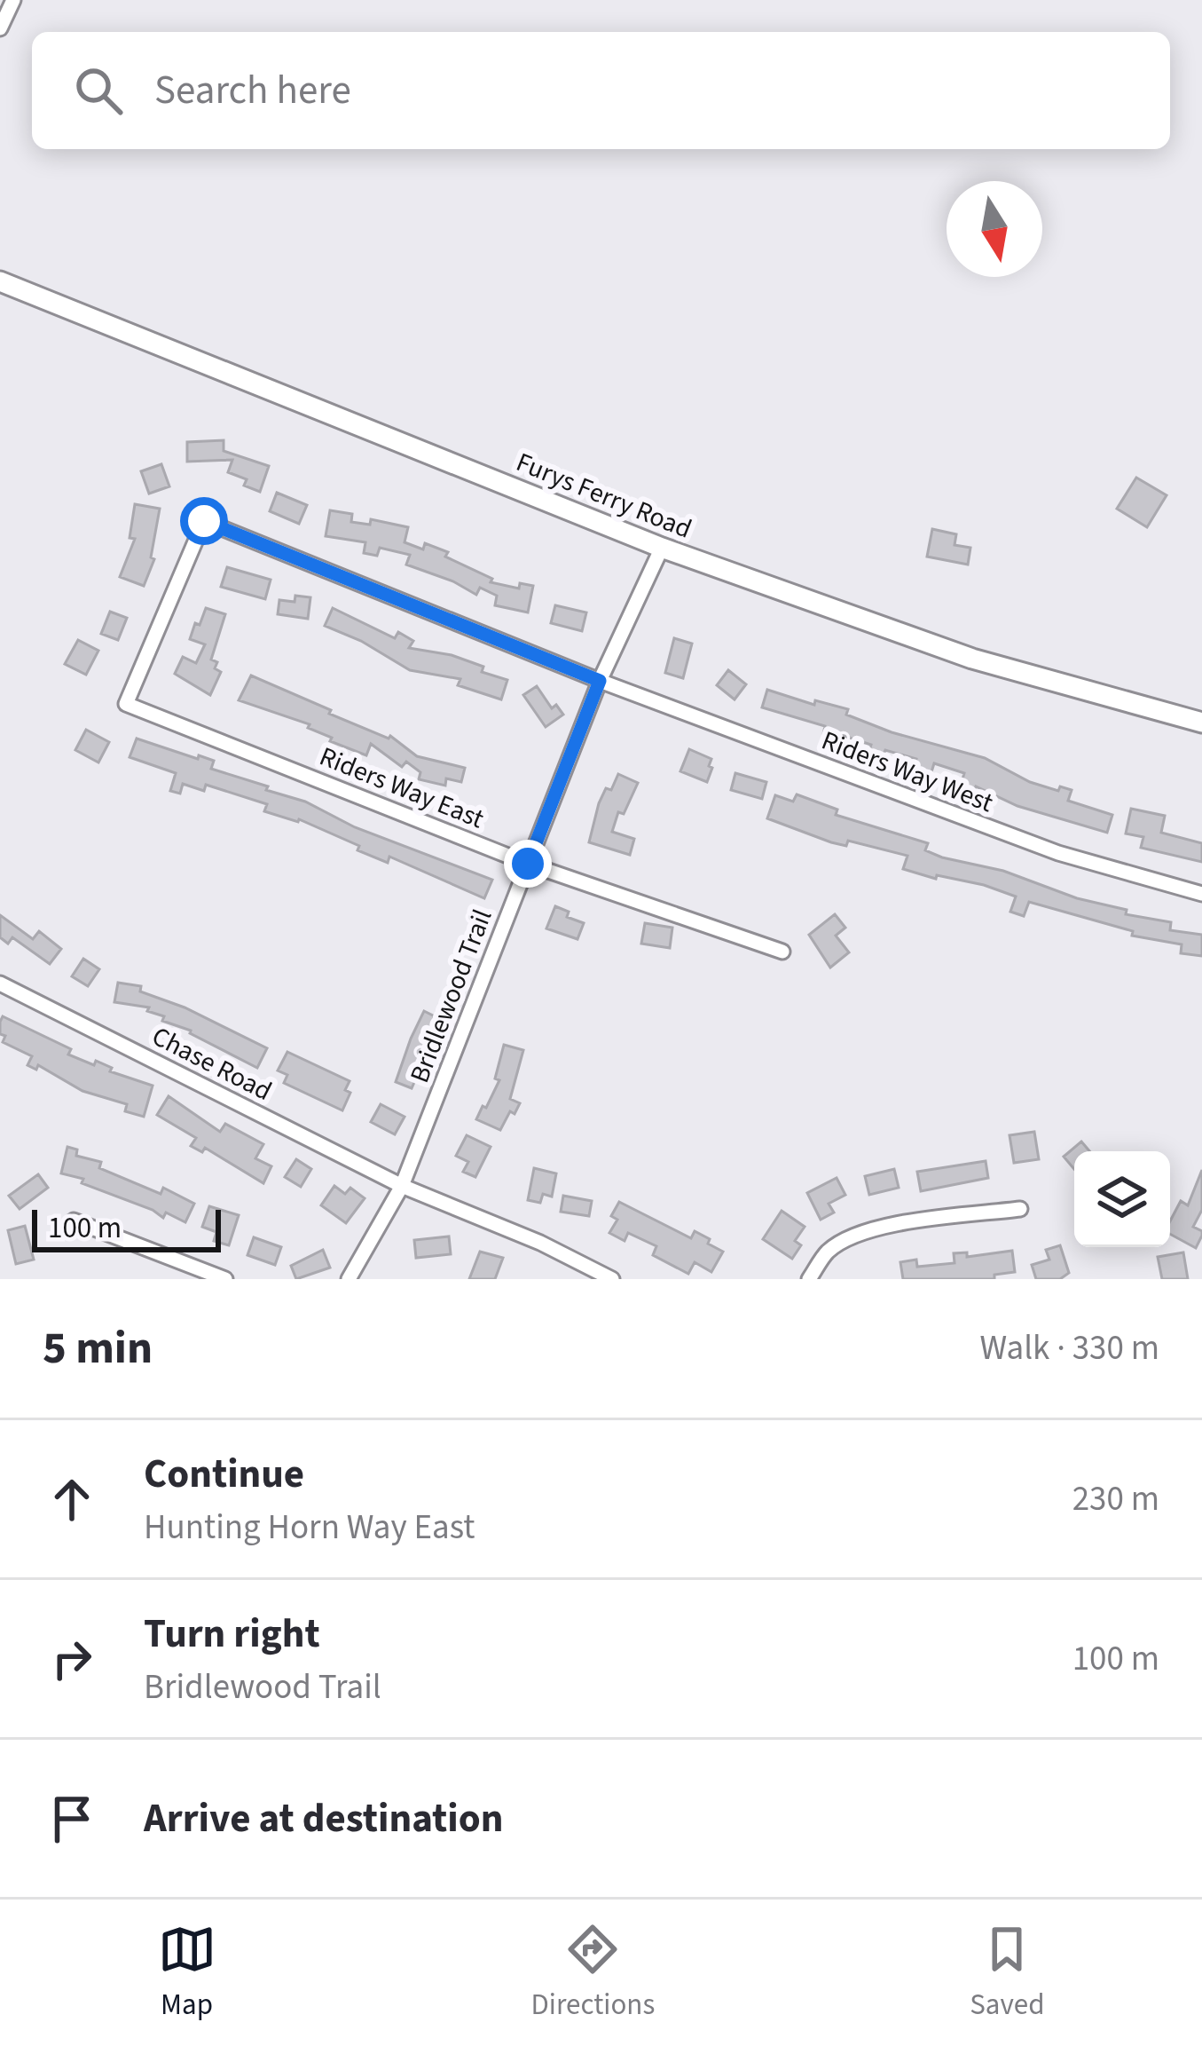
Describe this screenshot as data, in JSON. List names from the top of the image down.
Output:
{
  "streets": {
    "main road": ["Furys Ferry Road"],
    "street": [
      "Riders Way West",
      "Riders Way East",
      "Bridlewood Trail",
      "Chase Road"
    ]
  },
  "crossings": [
    ["Furys Ferry Road", "Bridlewood Trail"],
    ["Riders Way West", "Riders Way East"],
    ["Riders Way West", "Bridlewood Trail"],
    ["Riders Way East", "Bridlewood Trail"],
    ["Bridlewood Trail", "Chase Road"]
  ],
  "scale_bar": "100 m",
  "north": "bottom",
  "page": {
    "search": "Search here",
    "scale": "100 m",
    "heading": ["5 min", "Walk · 330 m"],
    "list": [
      ["Continue", "Hunting Horn Way East", "230 m"],
      ["Turn right", "Bridlewood Trail", "100 m"],
      "Arrive at destination"
    ],
    "nav": ["Map", "Directions", "Saved"]
  }
}
